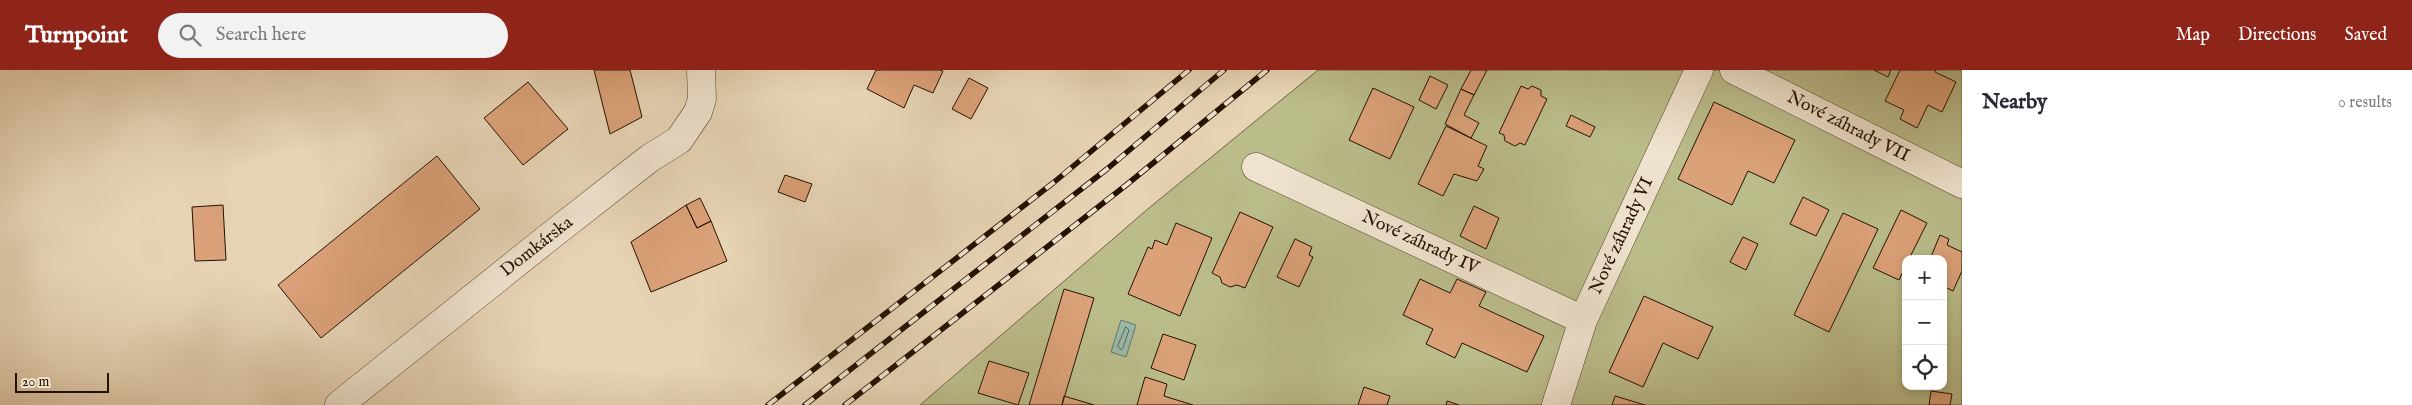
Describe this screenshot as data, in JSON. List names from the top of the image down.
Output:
{
  "streets": {
    "street": [
      "Nové záhrady VII",
      "Nové záhrady VI",
      "Nové záhrady IV",
      "Domkárska"
    ]
  },
  "crossings": [
    ["Nové záhrady VI", "Nové záhrady IV"]
  ],
  "scale_bar": "20 m",
  "page": {
    "header": "Turnpoint",
    "search": "Search here",
    "nav": ["Map", "Directions", "Saved"],
    "heading": ["Nearby", "0 results"],
    "map_buttons": ["+", "−"],
    "scale": "20 m"
  }
}
